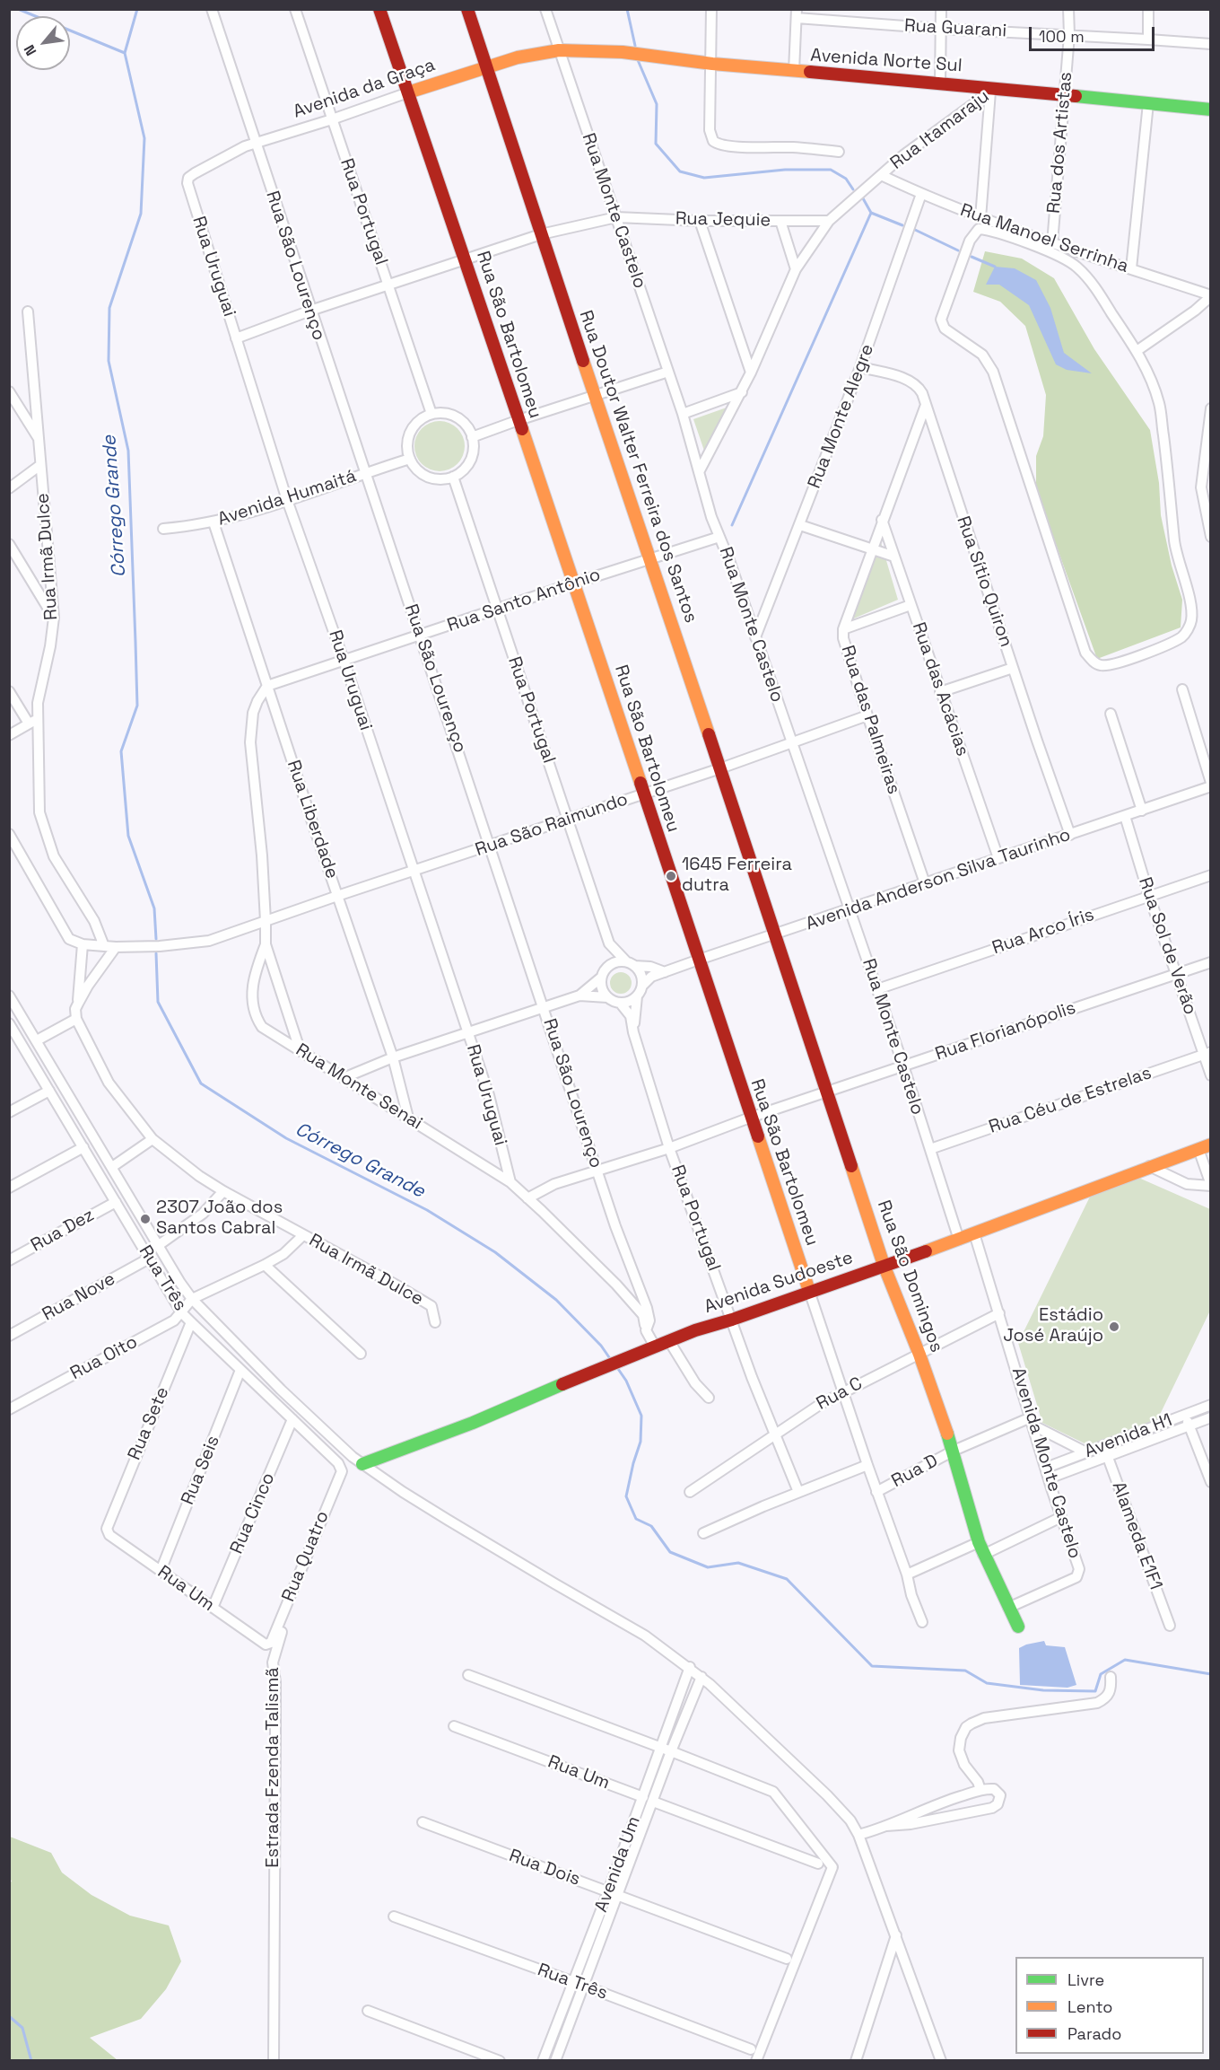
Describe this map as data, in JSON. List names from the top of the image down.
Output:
{
  "streets": {
    "street": [
      "Rua Guarani",
      "Avenida Norte Sul",
      "Avenida da Graça",
      "Rua Itamaraju",
      "Rua dos Artistas",
      "Rua Monte Castelo",
      "Rua Portugal",
      "Rua Jequie",
      "Rua Manoel Serrinha",
      "Rua São Lourenço",
      "Rua Uruguai",
      "Rua São Bartolomeu",
      "Rua Monte Alegre",
      "Rua Doutor Walter Ferreira dos Santos",
      "Avenida Humaitá",
      "Rua Irmã Dulce",
      "Rua Sítio Quiron",
      "Rua Santo Antônio",
      "Rua das Acácias",
      "Rua das Palmeiras",
      "Rua Liberdade",
      "Rua São Raimundo",
      "Avenida Anderson Silva Taurinho",
      "Rua Arco Íris",
      "Rua Sol de Verão",
      "Rua Florianópolis",
      "Rua Monte Senai",
      "Rua Céu de Estrelas",
      "Rua Dez",
      "Rua São Domingos",
      "Rua Três",
      "Avenida Sudoeste",
      "Rua Nove",
      "Rua Oito",
      "Rua C",
      "Rua Sete",
      "Avenida H1",
      "Avenida Monte Castelo",
      "Rua Seis",
      "Rua D",
      "Rua Cinco",
      "Alameda E1F1",
      "Rua Quatro",
      "Rua Um",
      "Estrada Fzenda Talismã",
      "Avenida Um",
      "Rua Dois"
    ]
  },
  "crossings": [
    ["Rua Guarani", "Rua dos Artistas"],
    ["Avenida Norte Sul", "Avenida da Graça"],
    ["Avenida Norte Sul", "Rua Itamaraju"],
    ["Avenida Norte Sul", "Rua dos Artistas"],
    ["Avenida Norte Sul", "Rua Monte Castelo"],
    ["Avenida da Graça", "Rua Monte Castelo"],
    ["Avenida da Graça", "Rua Portugal"],
    ["Avenida da Graça", "Rua São Lourenço"],
    ["Avenida da Graça", "Rua Uruguai"],
    ["Avenida da Graça", "Rua São Bartolomeu"],
    ["Avenida da Graça", "Rua Doutor Walter Ferreira dos Santos"],
    ["Rua Itamaraju", "Rua Monte Castelo"],
    ["Rua Itamaraju", "Rua Jequie"],
    ["Rua Itamaraju", "Rua Manoel Serrinha"],
    ["Rua dos Artistas", "Rua Manoel Serrinha"],
    ["Rua Monte Castelo", "Rua Jequie"],
    ["Rua Monte Castelo", "Rua Monte Alegre"],
    ["Rua Monte Castelo", "Rua Santo Antônio"],
    ["Rua Monte Castelo", "Rua São Raimundo"],
    ["Rua Monte Castelo", "Avenida Anderson Silva Taurinho"],
    ["Rua Monte Castelo", "Rua Arco Íris"],
    ["Rua Monte Castelo", "Rua Florianópolis"],
    ["Rua Monte Castelo", "Rua Céu de Estrelas"],
    ["Rua Monte Castelo", "Avenida Sudoeste"],
    ["Rua Portugal", "Rua Jequie"],
    ["Rua Portugal", "Avenida Humaitá"],
    ["Rua Portugal", "Rua Santo Antônio"],
    ["Rua Portugal", "Rua São Raimundo"],
    ["Rua Portugal", "Avenida Anderson Silva Taurinho"],
    ["Rua Portugal", "Rua Florianópolis"],
    ["Rua Portugal", "Avenida Sudoeste"],
    ["Rua Portugal", "Rua C"],
    ["Rua Jequie", "Rua São Lourenço"],
    ["Rua Jequie", "Rua Uruguai"],
    ["Rua Jequie", "Rua São Bartolomeu"],
    ["Rua Jequie", "Rua Doutor Walter Ferreira dos Santos"],
    ["Rua Manoel Serrinha", "Rua Monte Alegre"],
    ["Rua São Lourenço", "Avenida Humaitá"],
    ["Rua São Lourenço", "Rua Santo Antônio"],
    ["Rua São Lourenço", "Rua São Raimundo"],
    ["Rua São Lourenço", "Rua Florianópolis"],
    ["Rua São Lourenço", "Avenida Sudoeste"],
    ["Rua Uruguai", "Avenida Humaitá"],
    ["Rua Uruguai", "Rua Santo Antônio"],
    ["Rua Uruguai", "Rua São Raimundo"],
    ["Rua Uruguai", "Rua Monte Senai"],
    ["Rua São Bartolomeu", "Rua Santo Antônio"],
    ["Rua São Bartolomeu", "Rua São Raimundo"],
    ["Rua São Bartolomeu", "Avenida Anderson Silva Taurinho"],
    ["Rua São Bartolomeu", "Rua Florianópolis"],
    ["Rua São Bartolomeu", "Avenida Sudoeste"],
    ["Rua São Bartolomeu", "Rua C"],
    ["Rua São Bartolomeu", "Rua D"],
    ["Rua Monte Alegre", "Rua Sítio Quiron"],
    ["Rua Doutor Walter Ferreira dos Santos", "Rua Santo Antônio"],
    ["Rua Doutor Walter Ferreira dos Santos", "Rua São Raimundo"],
    ["Rua Doutor Walter Ferreira dos Santos", "Avenida Anderson Silva Taurinho"],
    ["Rua Doutor Walter Ferreira dos Santos", "Rua São Domingos"],
    ["Avenida Humaitá", "Rua Liberdade"],
    ["Rua Irmã Dulce", "Rua São Raimundo"],
    ["Rua Sítio Quiron", "Rua das Palmeiras"],
    ["Rua Sítio Quiron", "Avenida Anderson Silva Taurinho"],
    ["Rua Santo Antônio", "Rua Liberdade"],
    ["Rua das Acácias", "Rua das Palmeiras"],
    ["Rua das Acácias", "Avenida Anderson Silva Taurinho"],
    ["Rua das Palmeiras", "Rua São Raimundo"],
    ["Rua das Palmeiras", "Avenida Anderson Silva Taurinho"],
    ["Rua Liberdade", "Rua São Raimundo"],
    ["Rua Liberdade", "Rua Monte Senai"],
    ["Avenida Anderson Silva Taurinho", "Rua Sol de Verão"],
    ["Avenida Anderson Silva Taurinho", "Rua São Domingos"],
    ["Rua Arco Íris", "Rua Sol de Verão"],
    ["Rua Sol de Verão", "Rua Florianópolis"],
    ["Rua Sol de Verão", "Rua Céu de Estrelas"],
    ["Rua Florianópolis", "Rua Monte Senai"],
    ["Rua Florianópolis", "Rua São Domingos"],
    ["Rua Dez", "Rua Três"],
    ["Rua São Domingos", "Avenida Sudoeste"],
    ["Rua São Domingos", "Rua C"],
    ["Rua São Domingos", "Avenida Monte Castelo"],
    ["Rua São Domingos", "Rua D"],
    ["Rua Três", "Rua Nove"],
    ["Rua Três", "Rua Oito"],
    ["Rua Três", "Rua Sete"],
    ["Rua Três", "Rua Seis"],
    ["Rua Três", "Rua Cinco"],
    ["Rua Três", "Rua Quatro"],
    ["Rua Três", "Avenida Um"],
    ["Avenida Sudoeste", "Avenida Monte Castelo"],
    ["Avenida Sudoeste", "Estrada Fzenda Talismã"],
    ["Rua C", "Avenida Monte Castelo"],
    ["Rua Sete", "Rua Um"],
    ["Avenida H1", "Avenida Monte Castelo"],
    ["Avenida H1", "Alameda E1F1"],
    ["Avenida Monte Castelo", "Rua D"],
    ["Rua Seis", "Rua Um"],
    ["Rua Cinco", "Rua Um"],
    ["Rua Quatro", "Rua Um"],
    ["Rua Um", "Avenida Um"],
    ["Avenida Um", "Rua Dois"]
  ],
  "water": ["Córrego Grande"],
  "places": ["1645 Ferreira dutra", "2307 João dos Santos Cabral", "Estádio José Araújo"],
  "legend": ["Livre", "Lento", "Parado"],
  "scale_bar": "100 m",
  "north": "bottom left"
}
